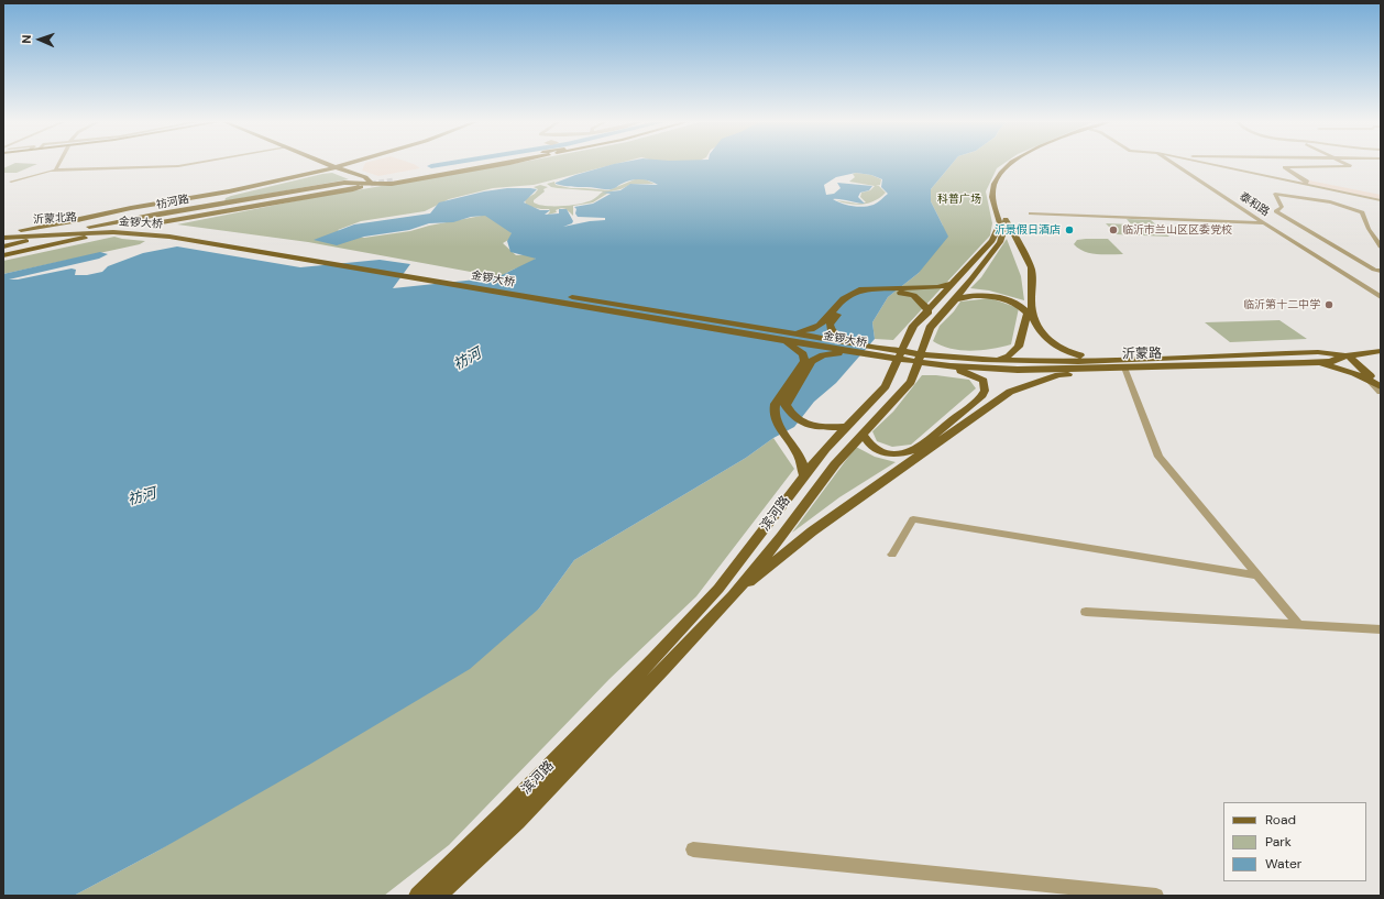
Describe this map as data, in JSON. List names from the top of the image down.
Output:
{
  "streets": {
    "main road": [
      "祊河路",
      "沂蒙北路",
      "金锣大桥",
      "沂蒙路",
      "滨河路"
    ],
    "street": ["泰和路"]
  },
  "crossings": [
    ["沂蒙北路", "金锣大桥"],
    ["金锣大桥", "沂蒙路"]
  ],
  "water": ["祊河"],
  "parks": ["科普广场"],
  "places": ["沂景假日酒店", "临沂市兰山区区委党校", "临沂第十二中学"],
  "legend": ["Road", "Park", "Water"],
  "north": "left"
}
